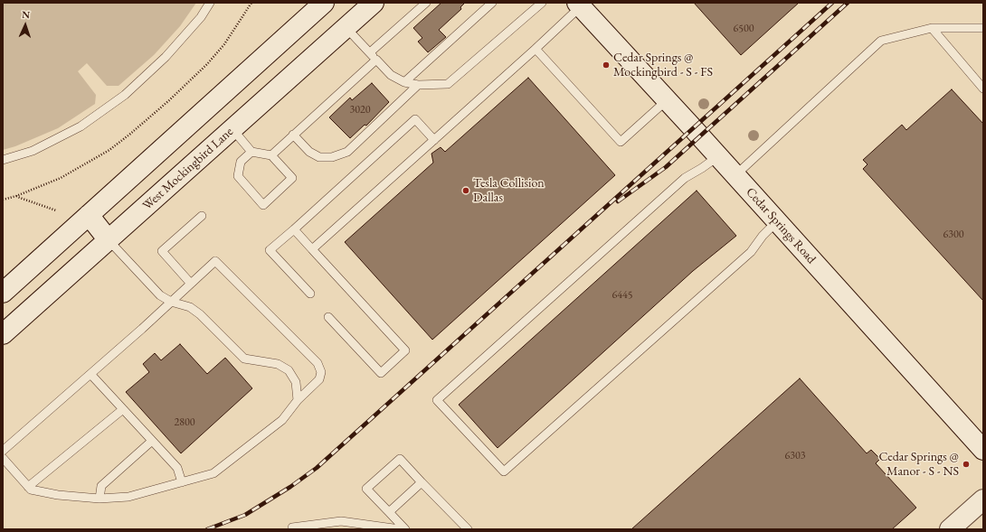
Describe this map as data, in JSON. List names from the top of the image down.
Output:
{
  "streets": {
    "main road": ["West Mockingbird Lane", "Cedar Springs Road"]
  },
  "places": ["Cedar Springs @ Mockingbird - S - FS", "Tesla Collision Dallas", "Cedar Springs @ Manor - S - NS"],
  "house_numbers": [
    "6500",
    "3020",
    "6300",
    "6445",
    "2800",
    "6303"
  ],
  "north": "top"
}
